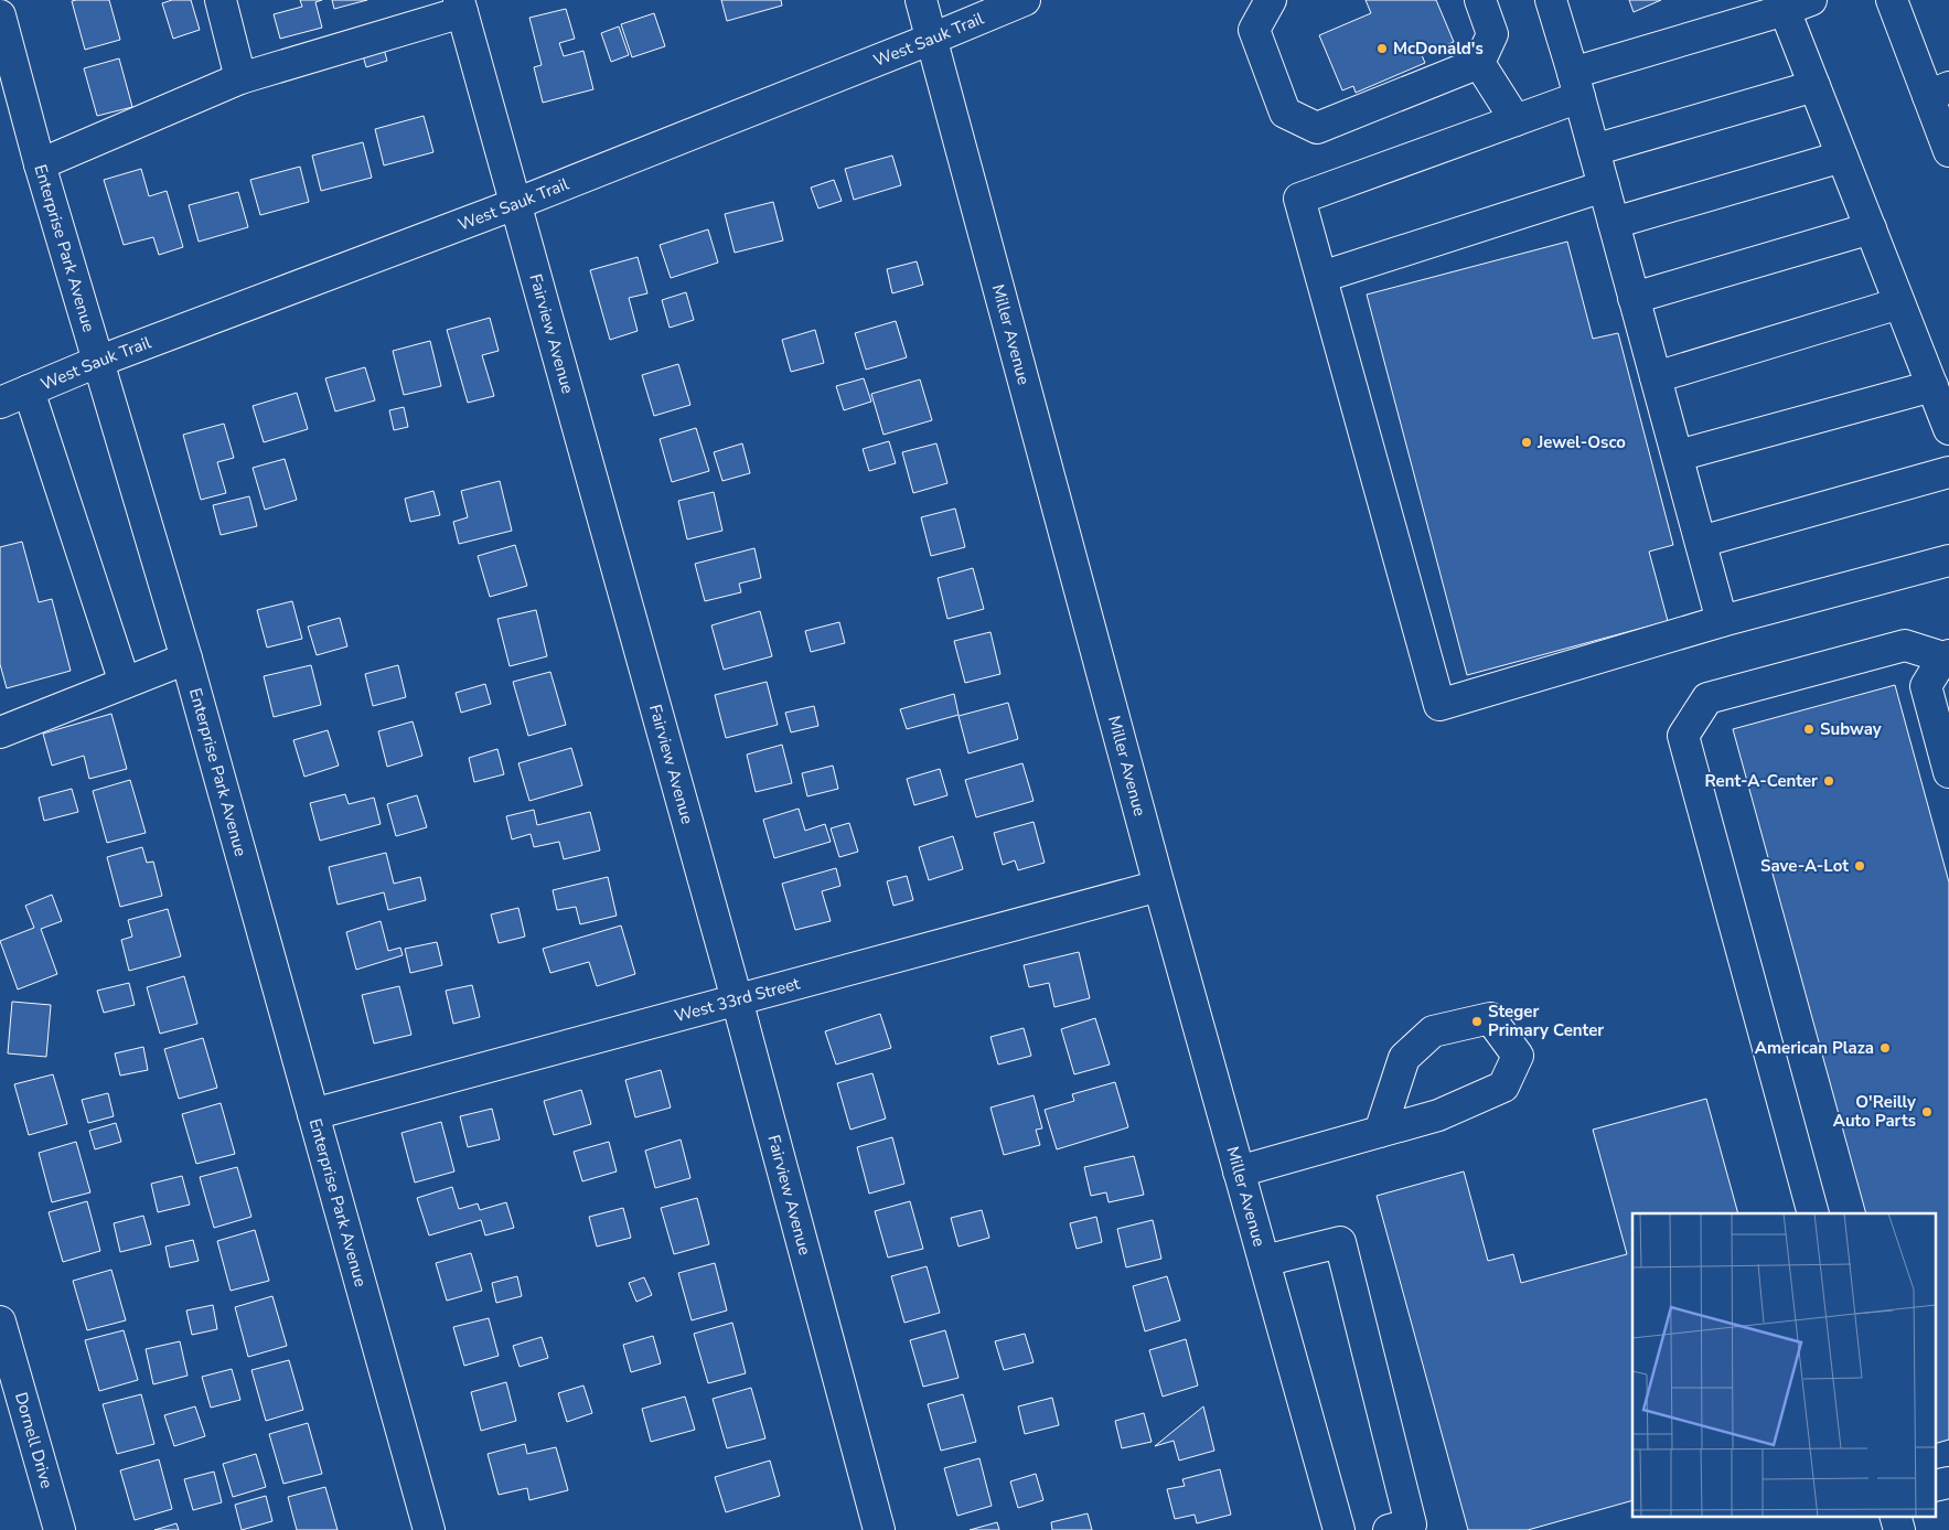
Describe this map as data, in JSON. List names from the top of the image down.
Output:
{
  "streets": {
    "street": [
      "West Sauk Trail",
      "Enterprise Park Avenue",
      "Fairview Avenue",
      "Miller Avenue",
      "West 33rd Street",
      "Dornell Drive"
    ]
  },
  "crossings": [
    ["West Sauk Trail", "Enterprise Park Avenue"],
    ["West Sauk Trail", "Fairview Avenue"],
    ["West Sauk Trail", "Miller Avenue"],
    ["Enterprise Park Avenue", "West 33rd Street"],
    ["Fairview Avenue", "West 33rd Street"],
    ["Miller Avenue", "West 33rd Street"]
  ],
  "places": [
    "McDonald's",
    "Jewel-Osco",
    "Subway",
    "Rent-A-Center",
    "Save-A-Lot",
    "Steger Primary Center",
    "American Plaza",
    "O'Reilly Auto Parts"
  ]
}
